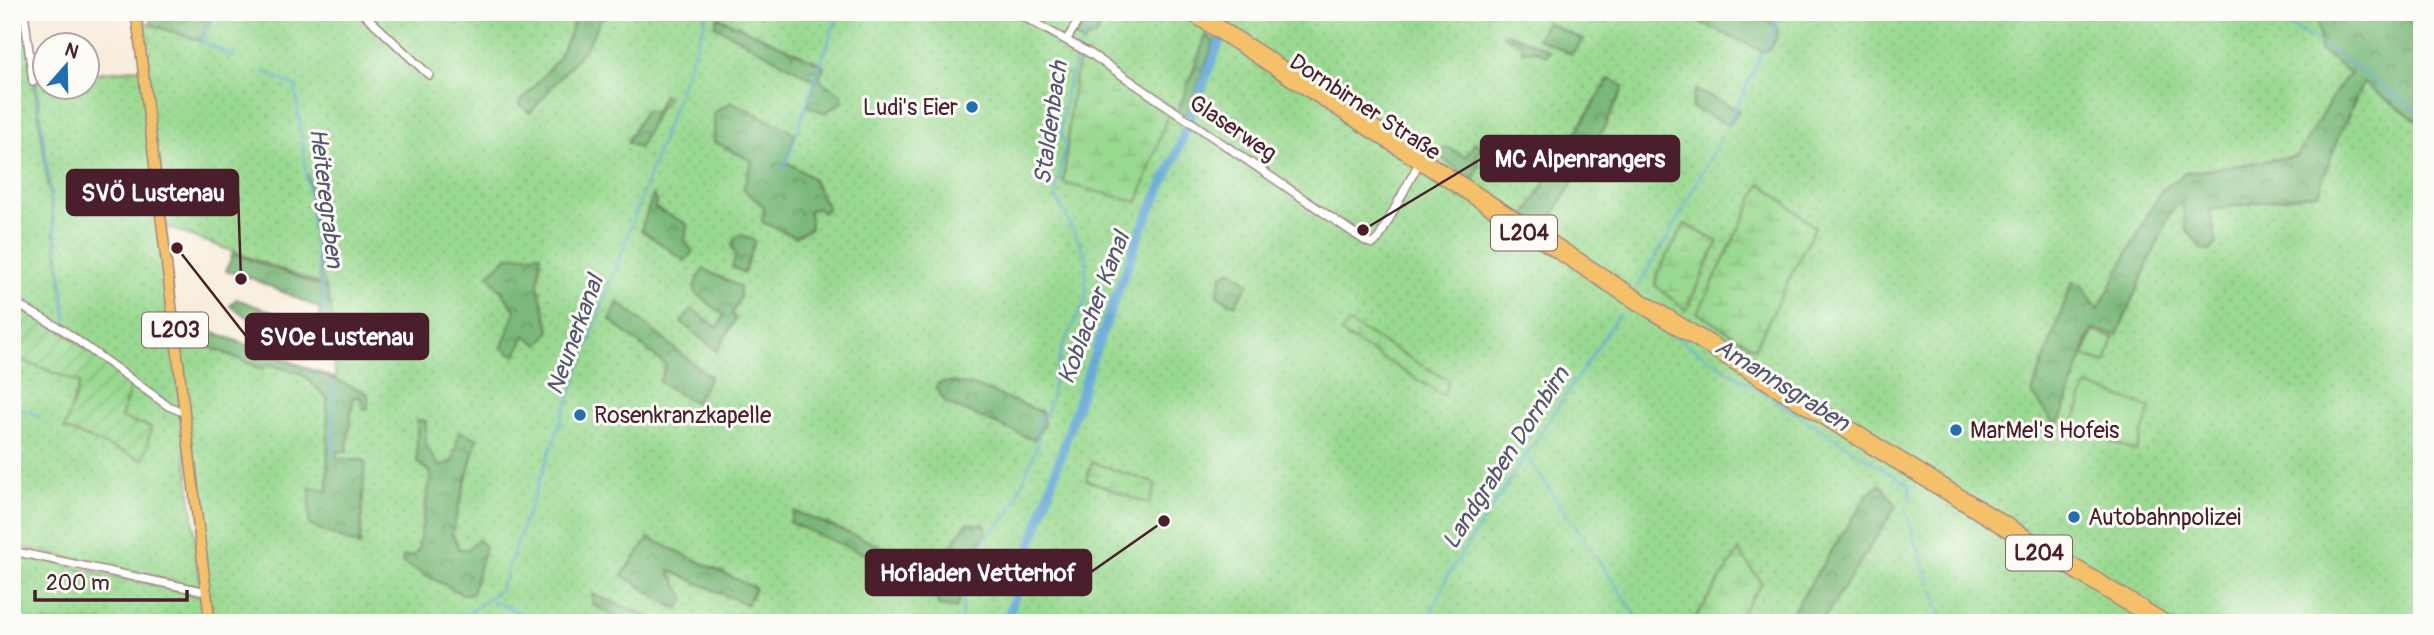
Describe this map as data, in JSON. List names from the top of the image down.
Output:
{
  "streets": {
    "main road": ["Dornbirner Straße", "L204", "L203"],
    "street": ["Glaserweg"]
  },
  "crossings": [
    ["Dornbirner Straße", "Glaserweg"],
    ["Dornbirner Straße", "L204"]
  ],
  "water": [
    "Staldenbach",
    "Heiteregraben",
    "Koblacher Kanal",
    "Neunerkanal",
    "Amannsgraben",
    "Landgraben Dornbirn"
  ],
  "places": [
    "Ludi's Eier",
    "MC Alpenrangers",
    "SVOe Lustenau",
    "SVÖ Lustenau",
    "Rosenkranzkapelle",
    "MarMel's Hofeis",
    "Autobahnpolizei",
    "Hofladen Vetterhof"
  ],
  "scale_bar": "200 m",
  "north": "top"
}
